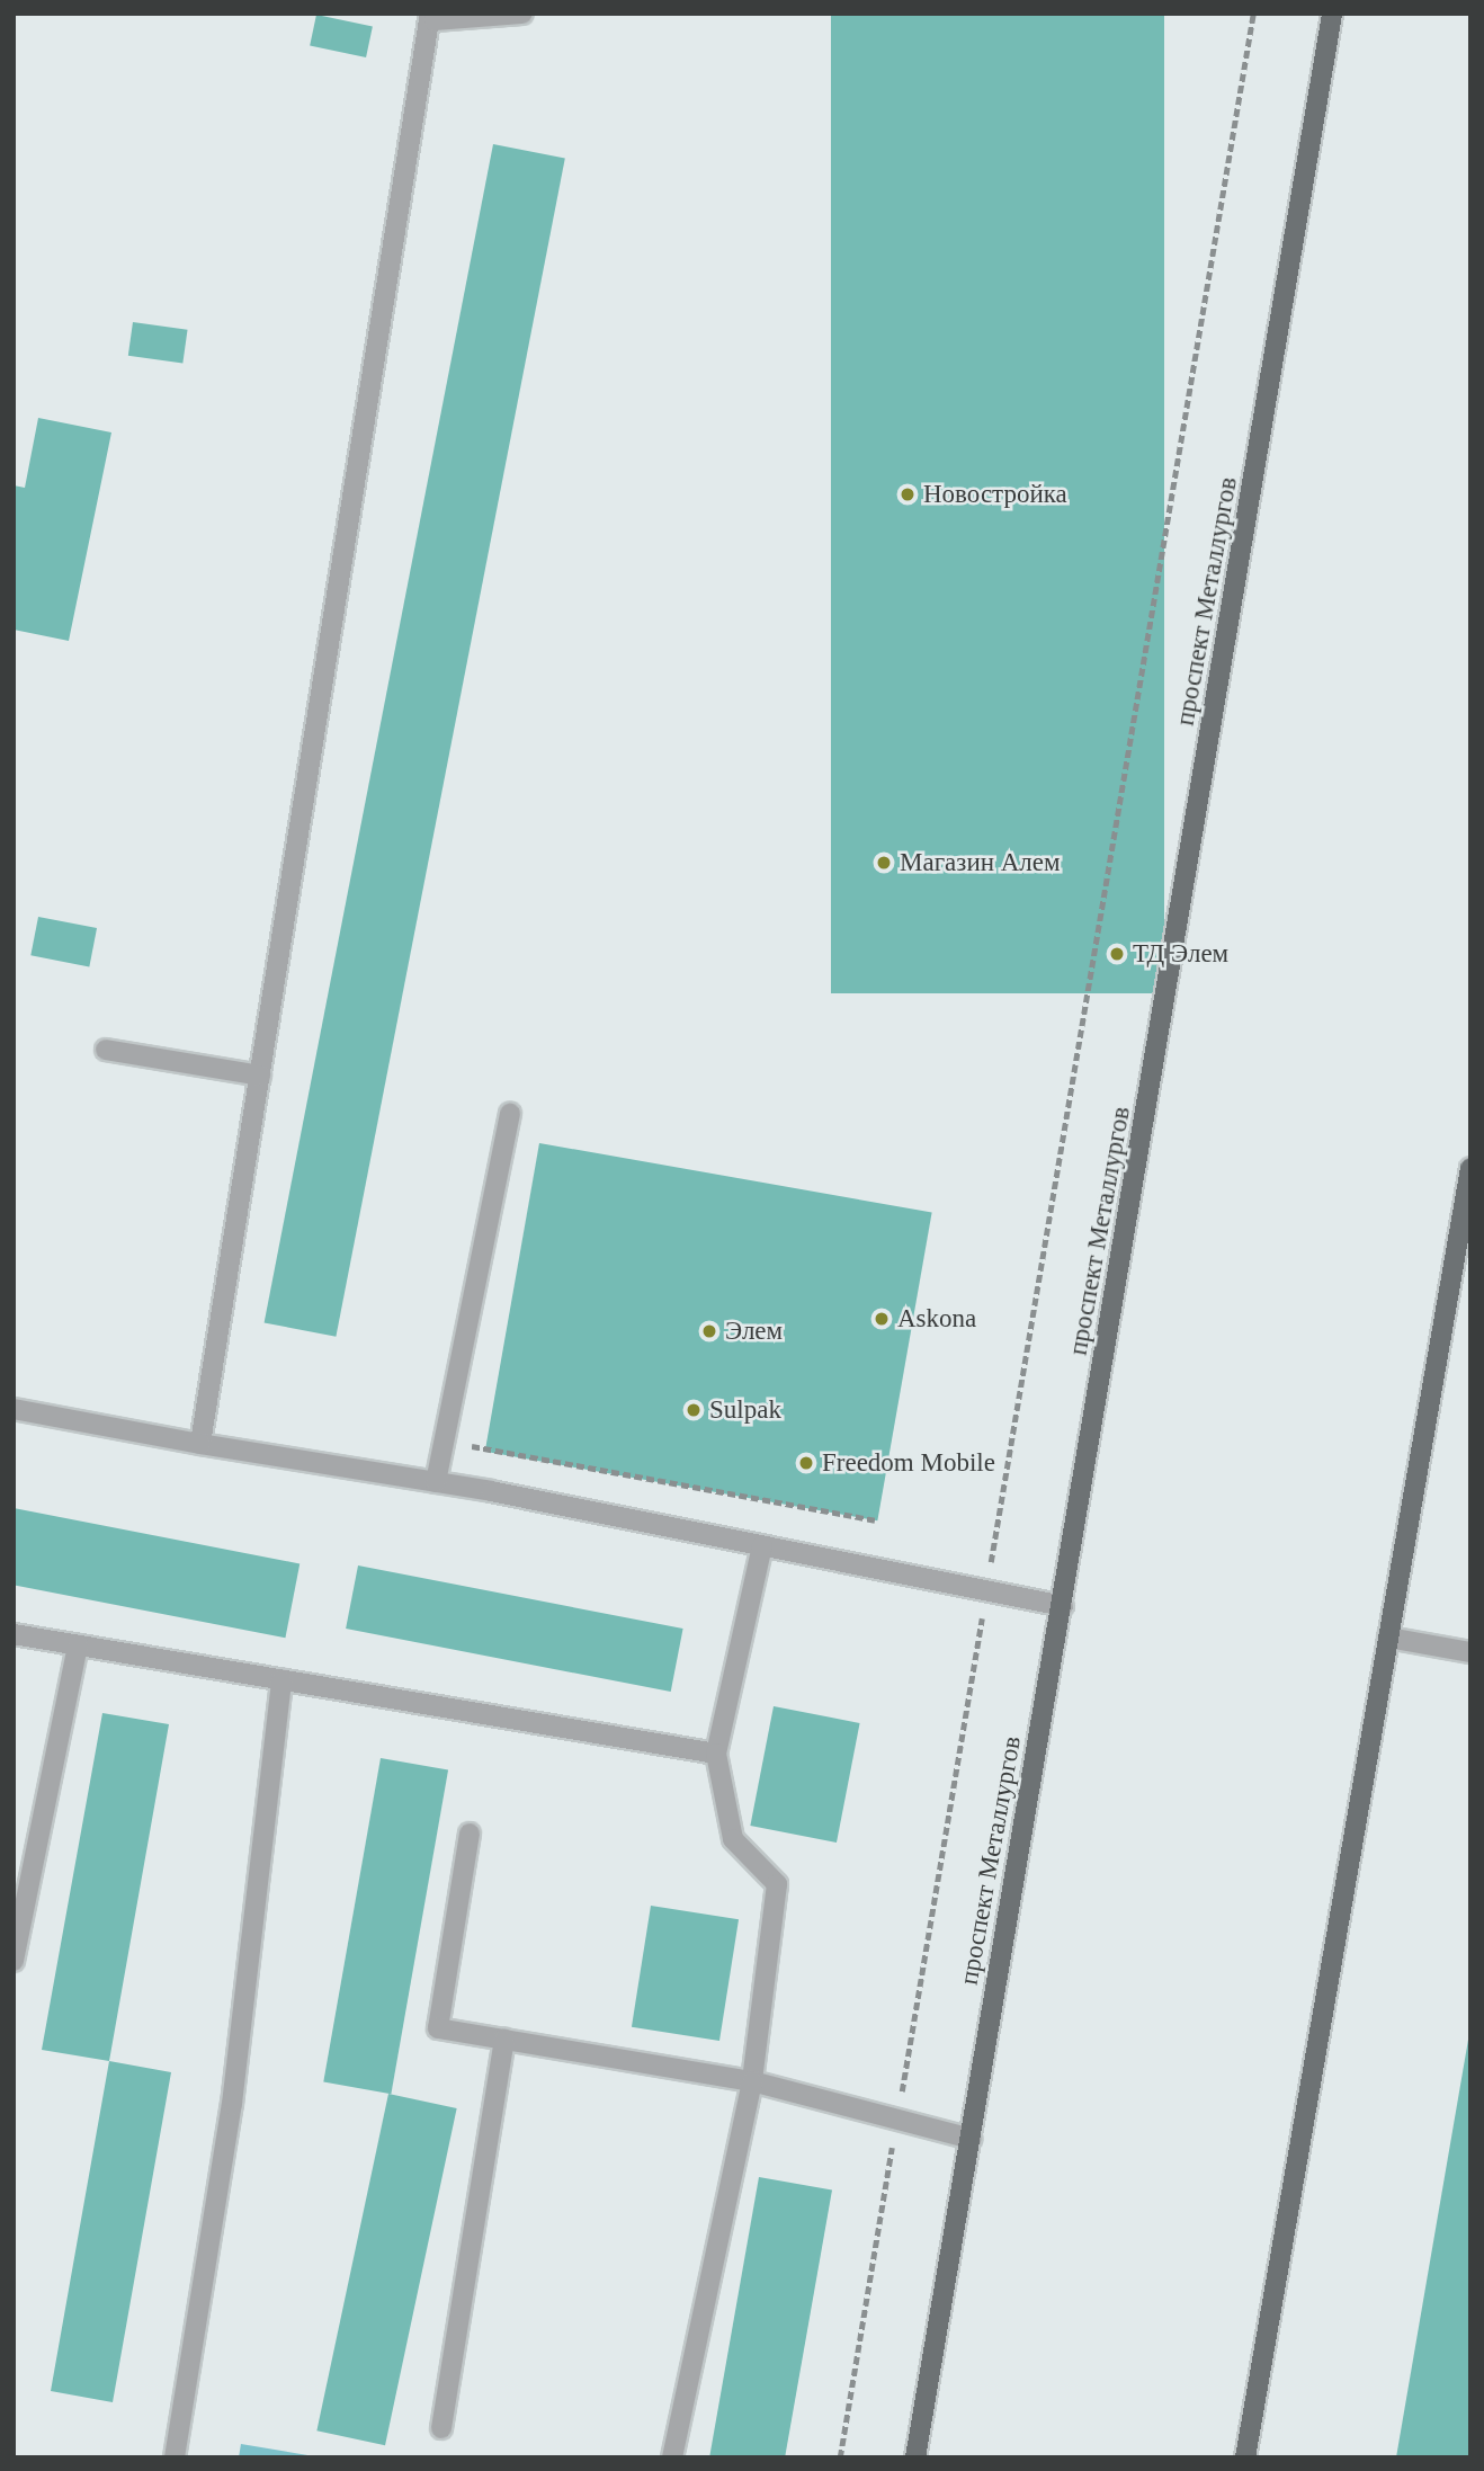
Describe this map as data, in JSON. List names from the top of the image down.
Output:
{
  "streets": {
    "main road": ["проспект Металлургов"]
  },
  "places": [
    "Новостройка",
    "Магазин Алем",
    "ТД Элем",
    "Askona",
    "Элем",
    "Sulpak",
    "Freedom Mobile"
  ]
}
